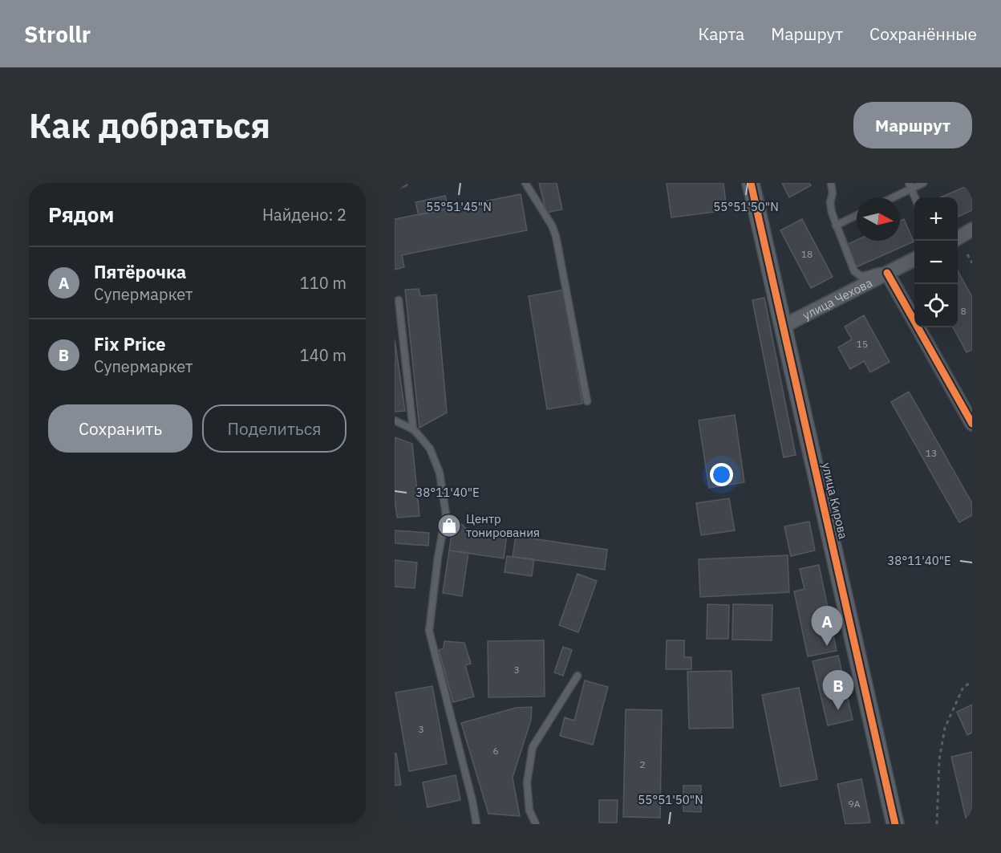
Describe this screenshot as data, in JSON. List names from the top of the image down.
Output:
{
  "streets": {
    "street": ["улица Чехова", "улица Кирова"]
  },
  "crossings": [
    ["улица Чехова", "улица Кирова"]
  ],
  "places": {
    "shop": ["Центр тонирования"]
  },
  "house_numbers": [
    "18",
    "8",
    "15",
    "13",
    "3",
    "3",
    "6",
    "2",
    "9А"
  ],
  "north": "right",
  "page": {
    "header": "Strollr",
    "nav": ["Карта", "Маршрут", "Сохранённые"],
    "buttons": [
      "Маршрут",
      ["Сохранить", "Поделиться"]
    ],
    "title": "Как добраться",
    "heading": ["Рядом", "Найдено: 2"],
    "map_buttons": ["+", "−"],
    "list": [
      {
        "mark": "A",
        "name": "Пятёрочка",
        "note": "Супермаркет",
        "value": "110 m"
      },
      {
        "mark": "B",
        "name": "Fix Price",
        "note": "Супермаркет",
        "value": "140 m"
      }
    ],
    "pins": ["A", "B"]
  },
  "coordinates": ["55°51'45\"N", "55°51'50\"N", "38°11'40\"E"]
}
